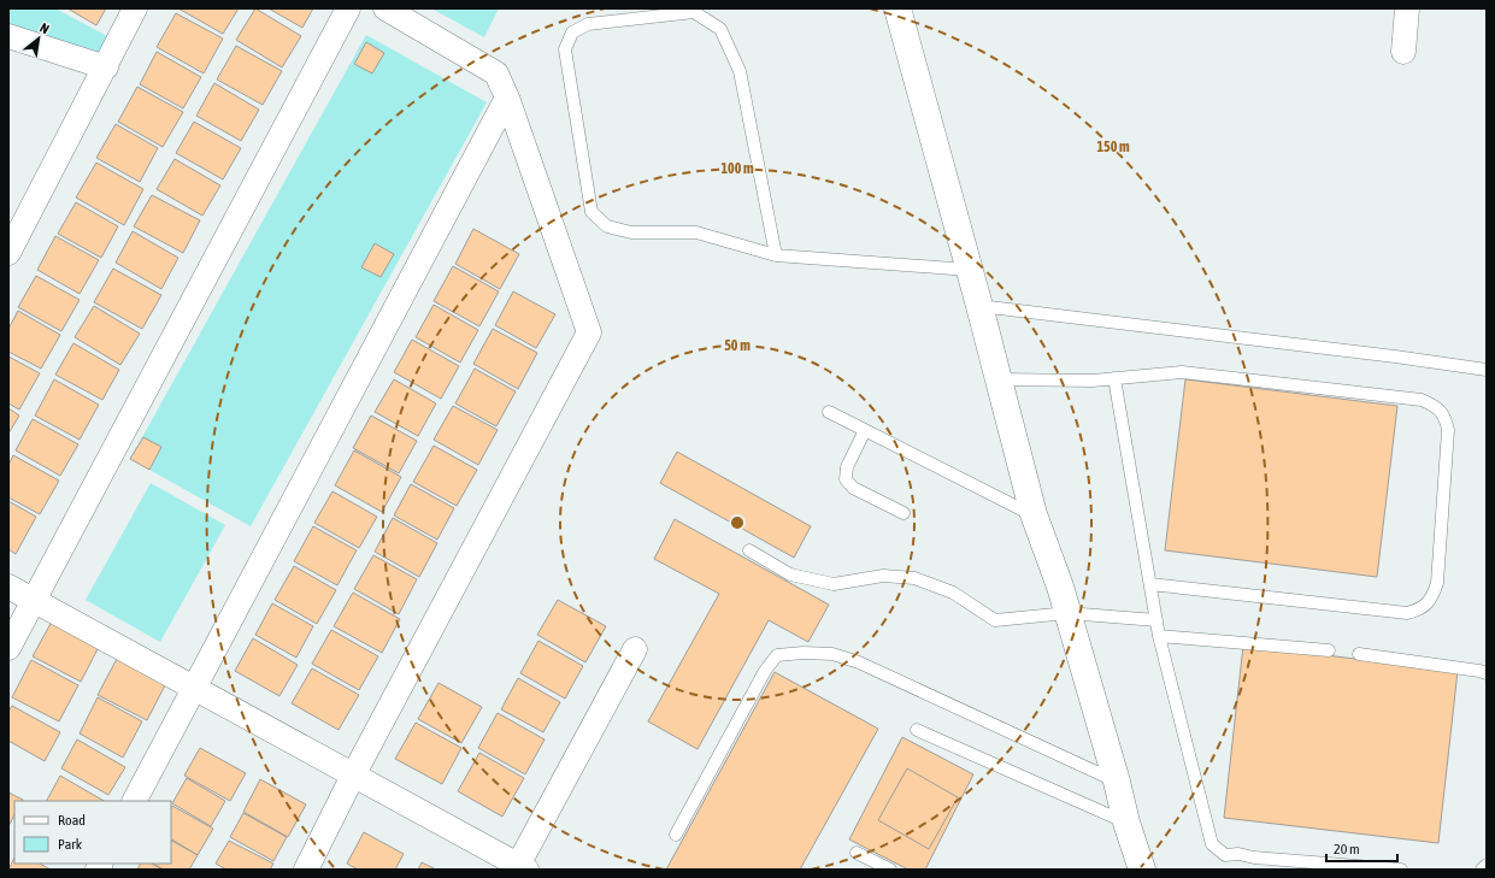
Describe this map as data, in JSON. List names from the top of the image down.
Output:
{
  "legend": ["Road", "Park"],
  "scale_bar": "20 m",
  "north": "top right",
  "rings": ["150 m", "100 m", "50 m"]
}
